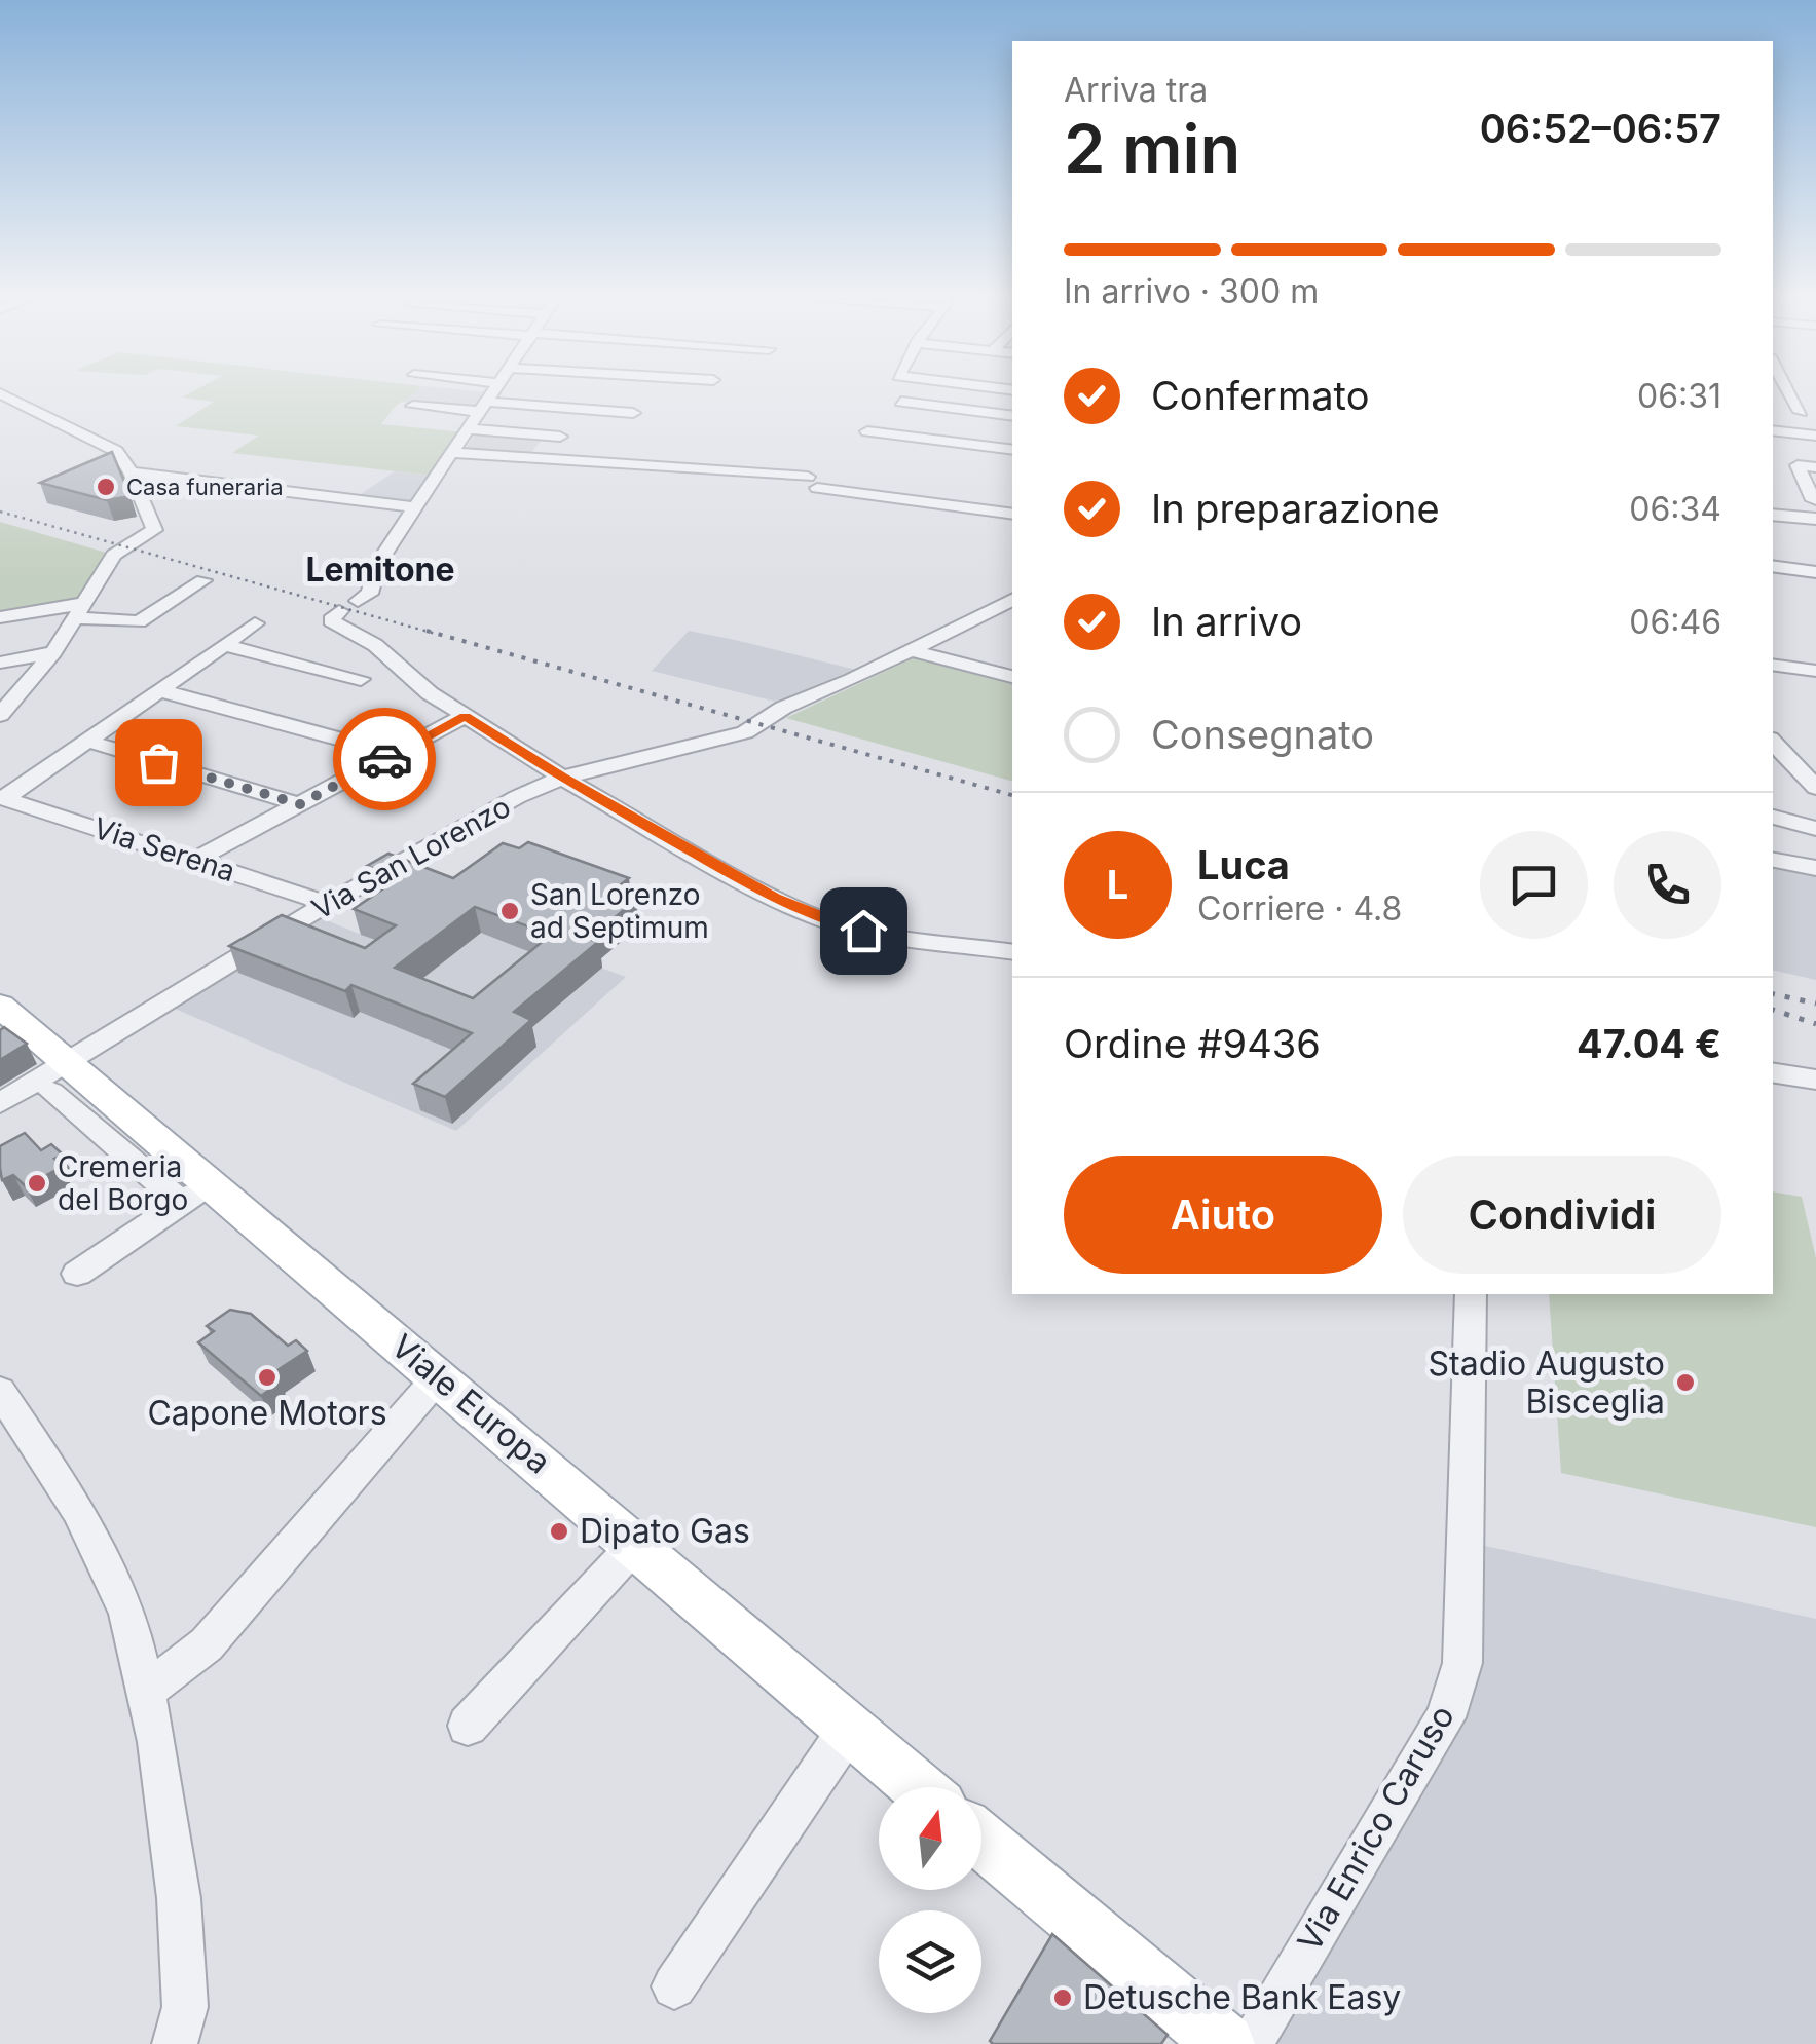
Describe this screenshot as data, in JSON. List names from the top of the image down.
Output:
{
  "streets": {
    "main road": ["Viale Europa"],
    "street": ["Via Serena", "Via San Lorenzo", "Via Enrico Caruso"]
  },
  "crossings": [
    ["Via Serena", "Via San Lorenzo"],
    ["Via San Lorenzo", "Viale Europa"]
  ],
  "districts": ["Lemitone"],
  "places": [
    "Casa funeraria",
    "San Lorenzo ad Septimum",
    "Cremeria del Borgo",
    "Capone Motors",
    "Stadio Augusto Bisceglia",
    "Dipato Gas",
    "Detusche Bank Easy"
  ],
  "north": "top",
  "page": {
    "heading": ["2 min", "Arriva tra", "06:52–06:57"],
    "panel": [
      "Luca",
      "Corriere · 4.8",
      "Ordine #9436",
      "47.04 €"
    ],
    "bar": "In arrivo · 300 m",
    "list": [
      ["Confermato", "06:31"],
      ["In preparazione", "06:34"],
      ["In arrivo", "06:46"],
      "Consegnato"
    ],
    "round": "L",
    "buttons": ["Aiuto", "Condividi"]
  }
}
